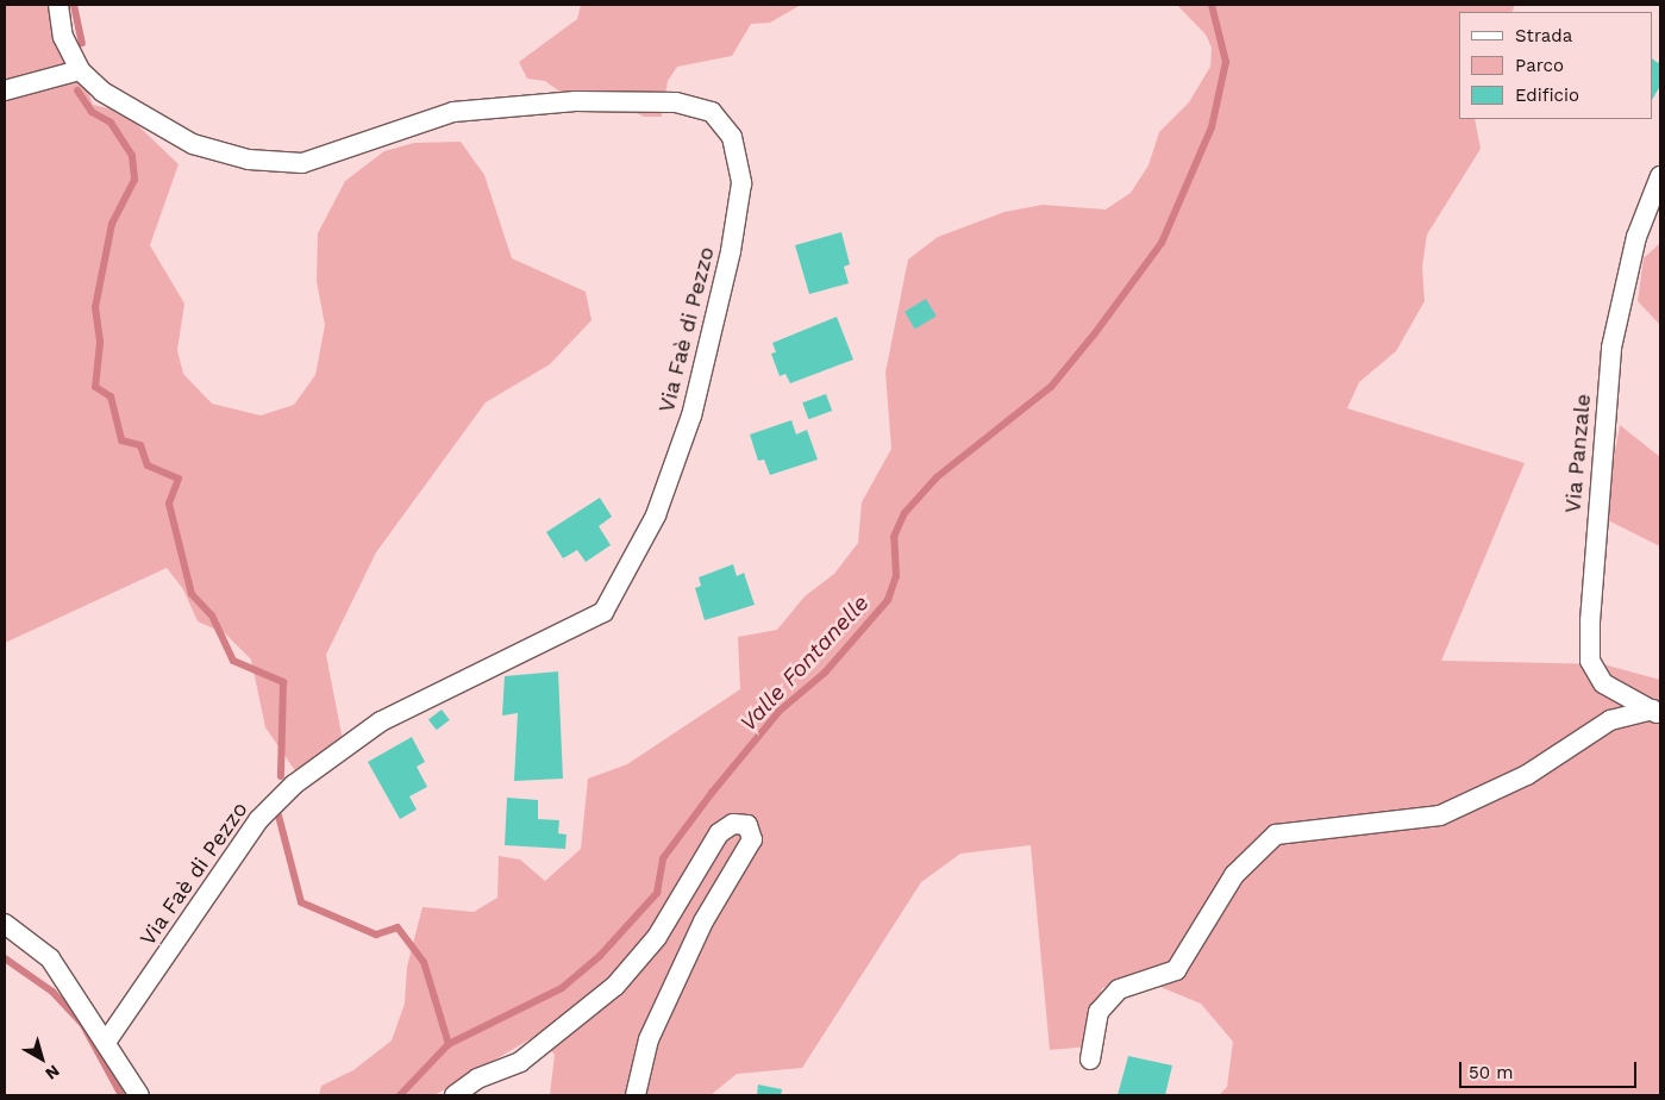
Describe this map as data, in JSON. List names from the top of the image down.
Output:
{
  "streets": {
    "street": ["Via Faè di Pezzo", "Via Panzale"]
  },
  "water": ["Valle Fontanelle"],
  "legend": ["Strada", "Parco", "Edificio"],
  "scale_bar": "50 m",
  "north": "bottom right"
}
